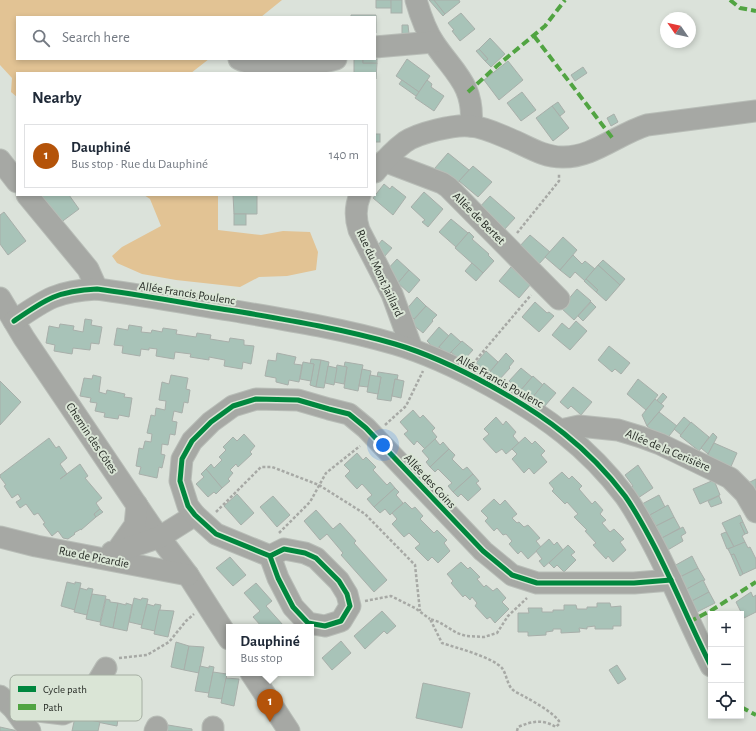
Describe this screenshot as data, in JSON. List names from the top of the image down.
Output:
{
  "streets": {
    "street": [
      "Allée de Bertet",
      "Rue du Mont Jaillard",
      "Allée Francis Poulenc",
      "Chemin des Côtes",
      "Allée de la Cerisière",
      "Allée des Coins",
      "Rue de Picardie"
    ]
  },
  "crossings": [
    ["Rue du Mont Jaillard", "Allée Francis Poulenc"],
    ["Allée Francis Poulenc", "Chemin des Côtes"],
    ["Allée Francis Poulenc", "Allée de la Cerisière"],
    ["Allée Francis Poulenc", "Allée des Coins"],
    ["Chemin des Côtes", "Rue de Picardie"]
  ],
  "legend": ["Cycle path", "Path"],
  "north": "top left",
  "page": {
    "search": "Search here",
    "heading": "Nearby",
    "list": [
      {
        "mark": "1",
        "name": "Dauphiné",
        "note": "Bus stop · Rue du Dauphiné",
        "value": "140 m"
      }
    ],
    "map_buttons": ["+", "−"],
    "popup": ["Dauphiné", "Bus stop"],
    "pins": "1"
  }
}
